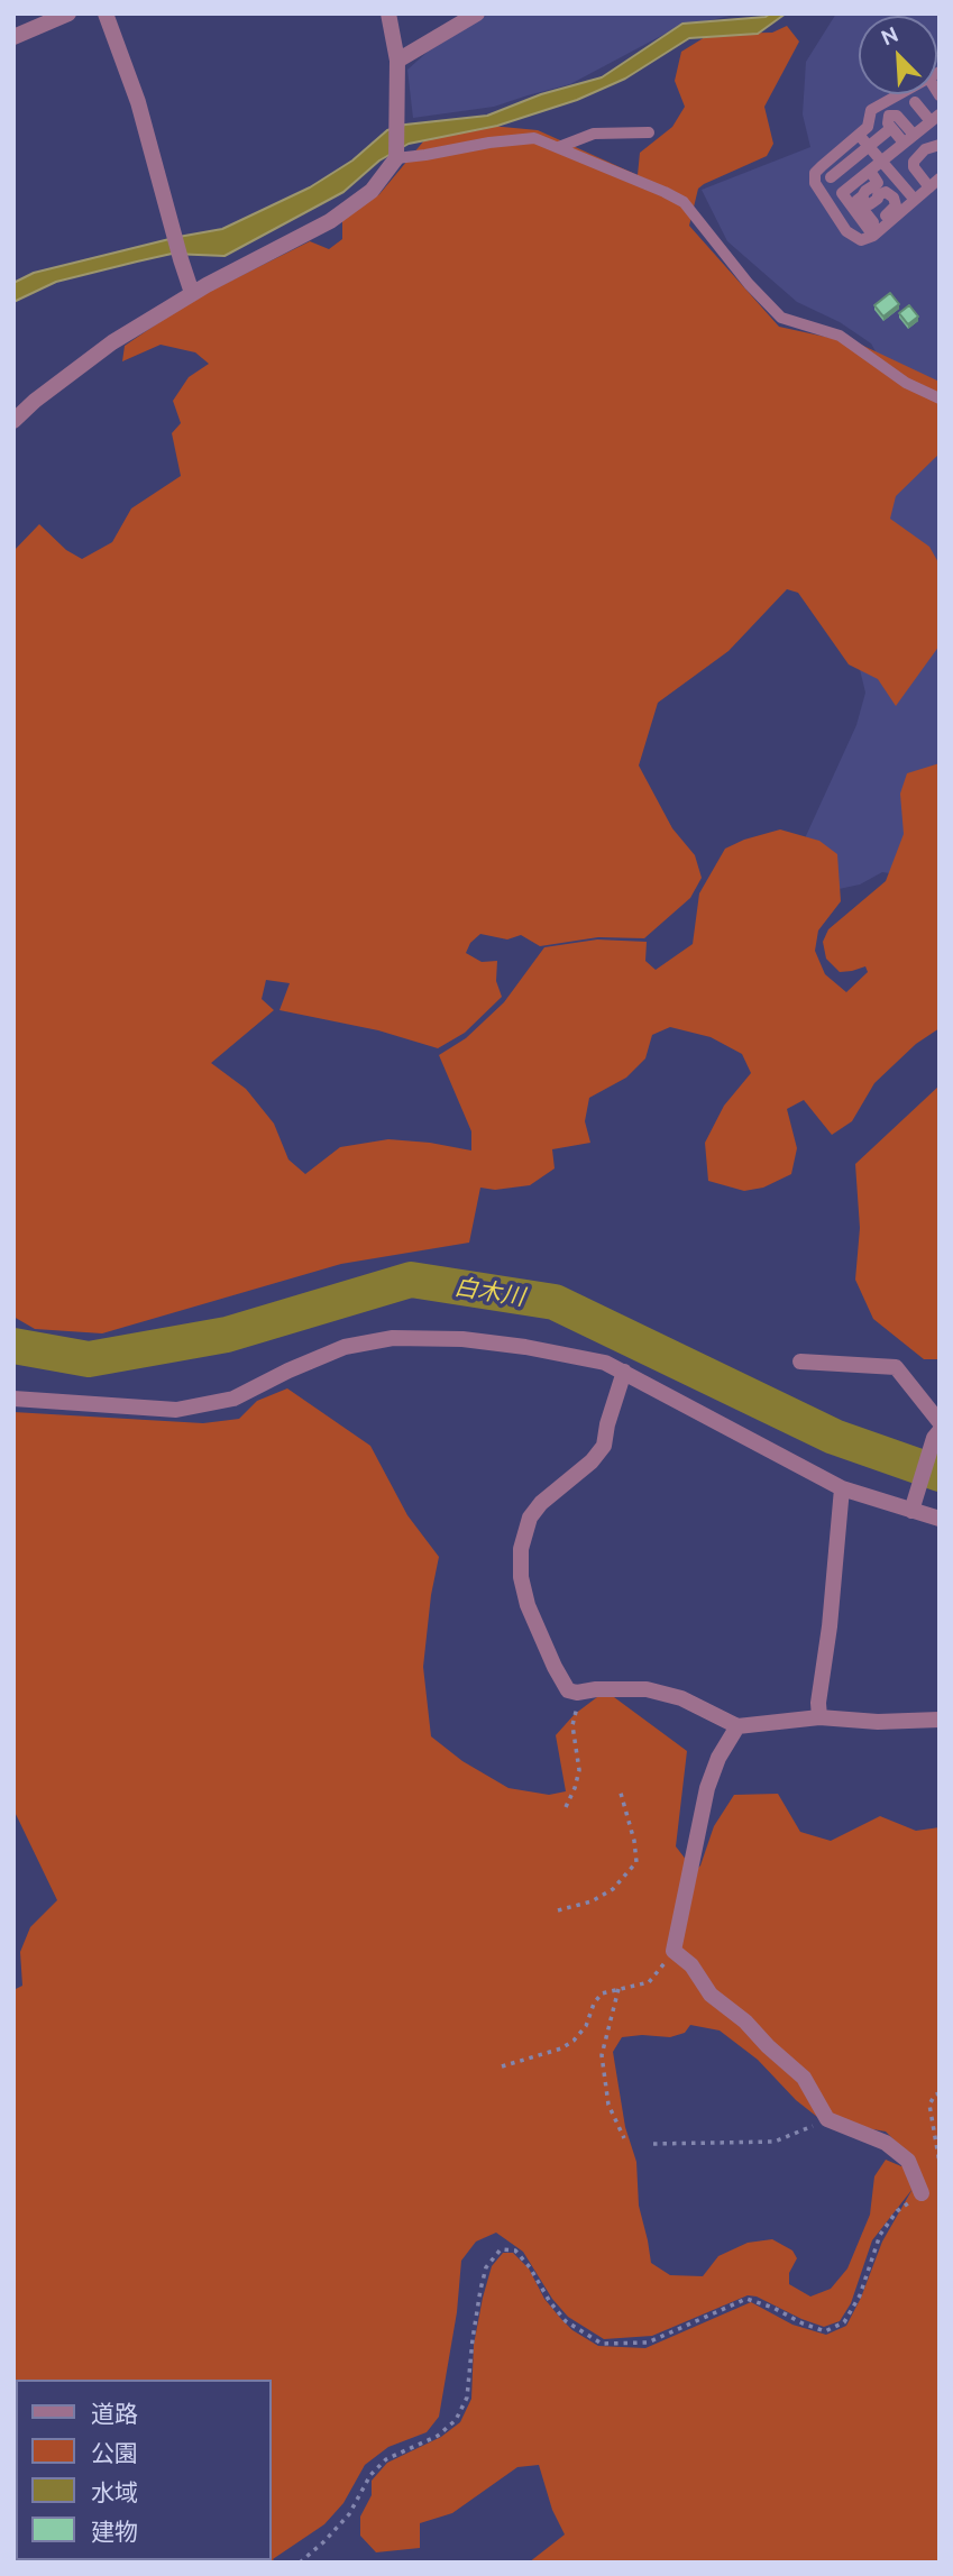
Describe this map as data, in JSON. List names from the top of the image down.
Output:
{
  "water": ["白木川"],
  "legend": [
    "道路",
    "公園",
    "水域",
    "建物"
  ],
  "north": "top left"
}
